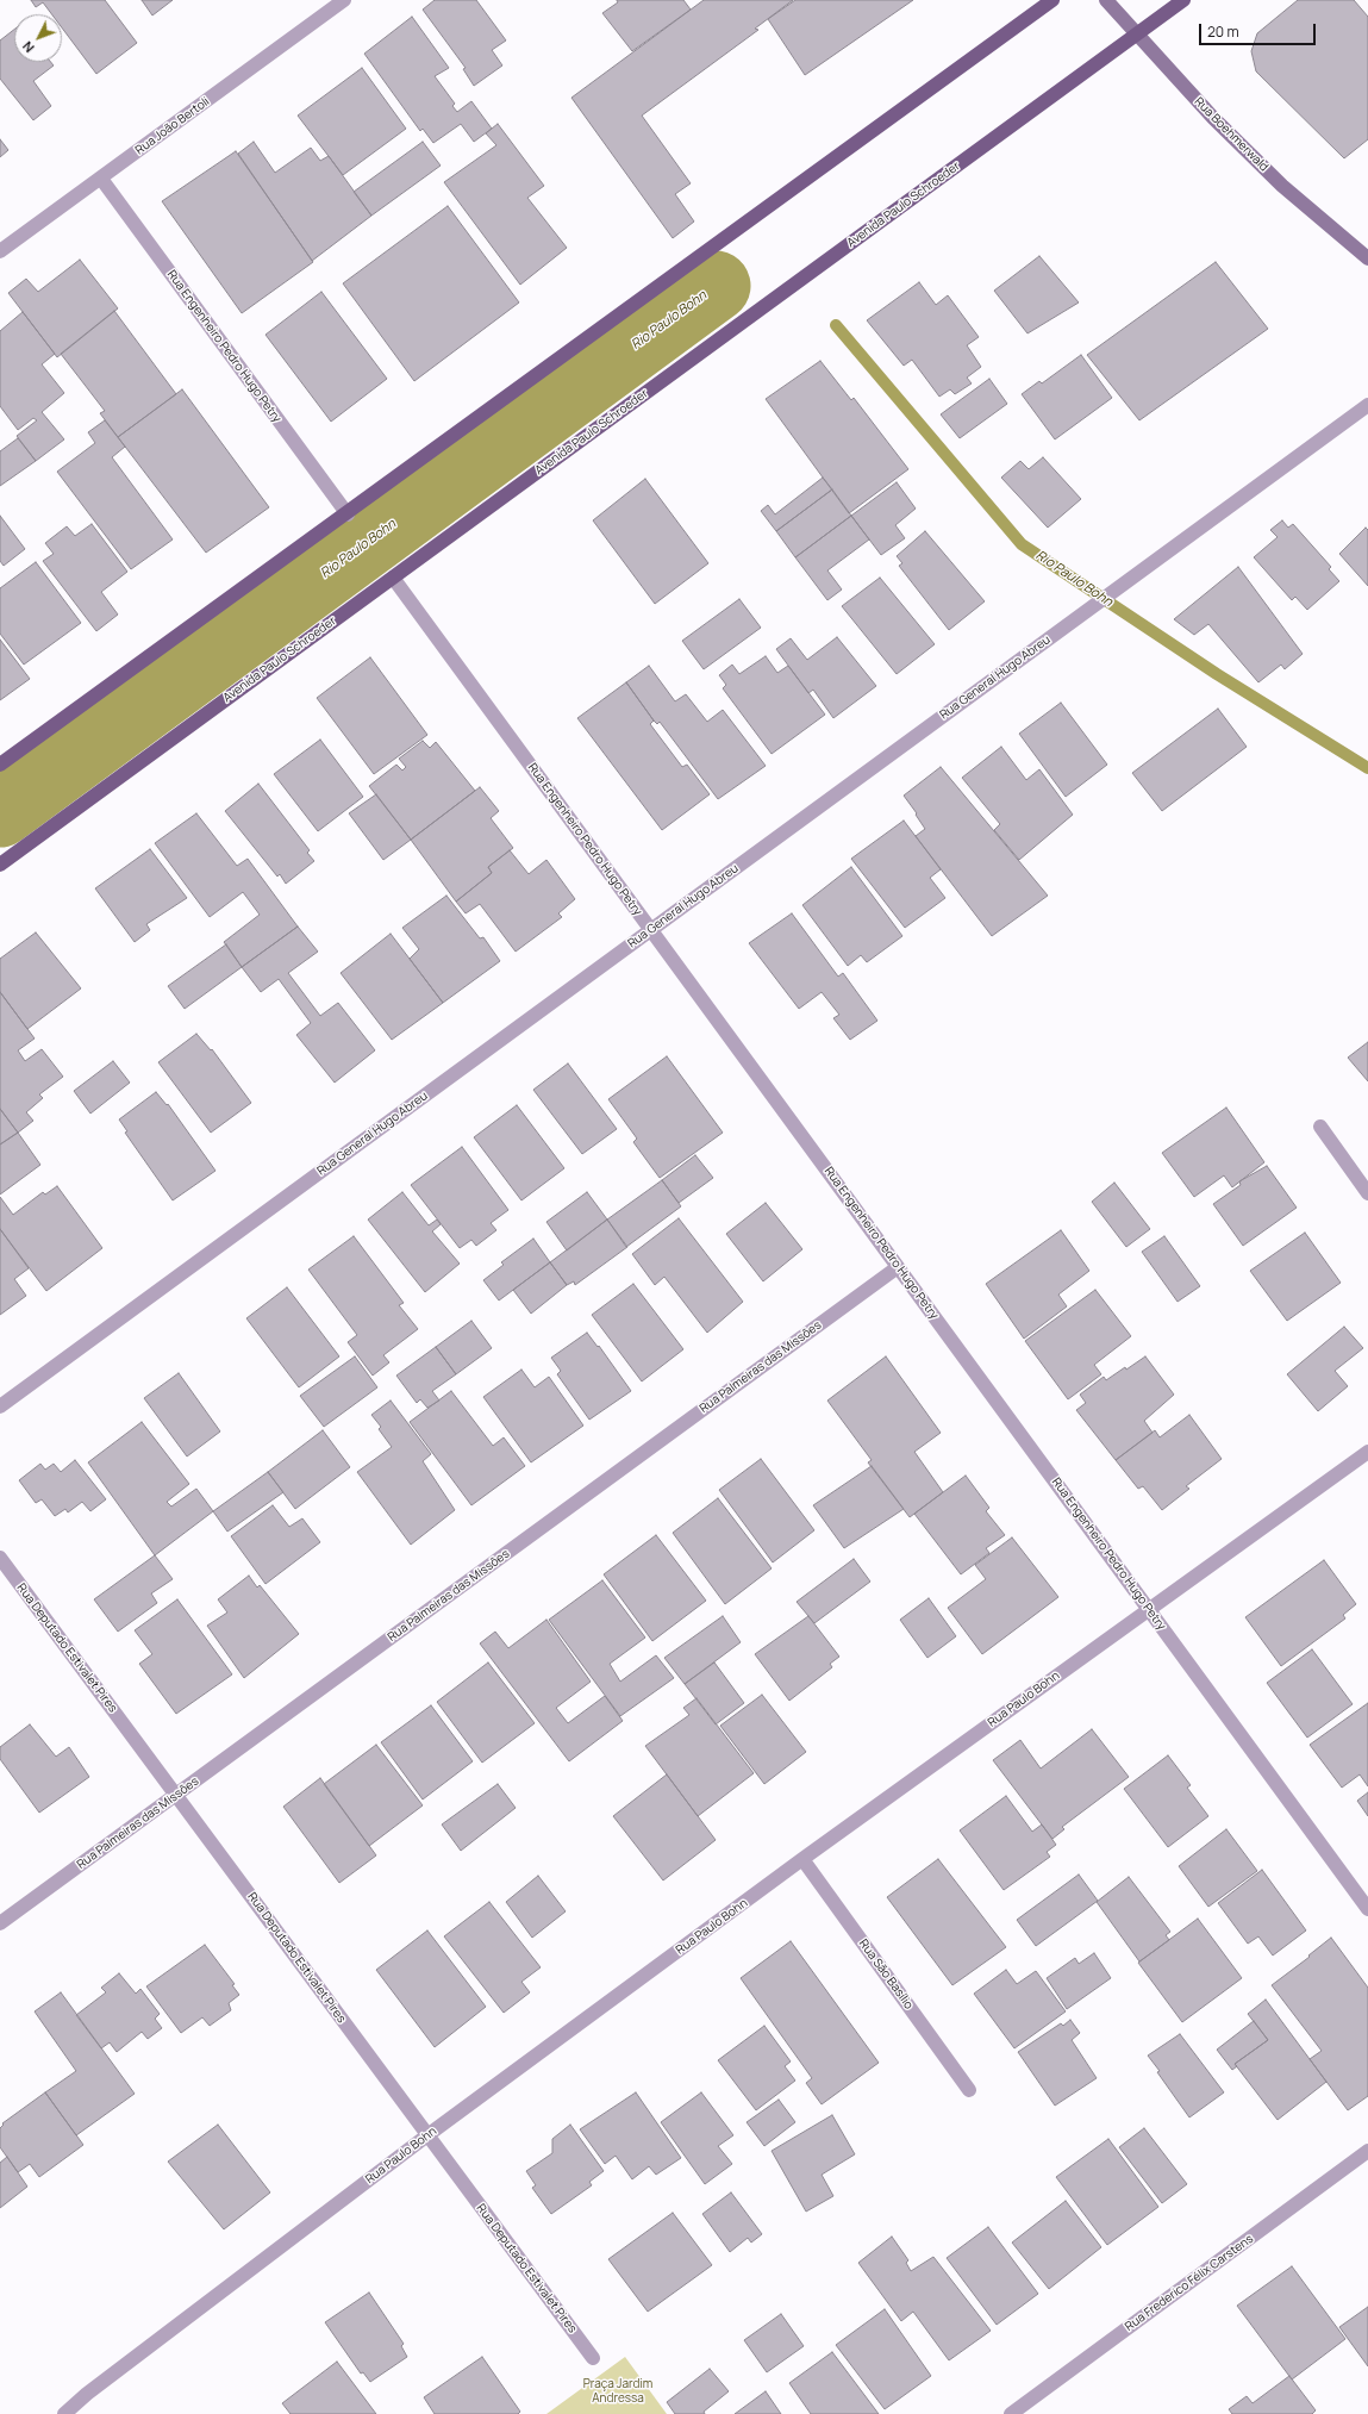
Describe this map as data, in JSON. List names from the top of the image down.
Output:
{
  "streets": {
    "main road": ["Rua Boehmerwald", "Avenida Paulo Schroeder"],
    "street": [
      "Rua João Bertoli",
      "Rua Engenheiro Pedro Hugo Petry",
      "Rua General Hugo Abreu",
      "Rua Palmeiras das Missões",
      "Rua Deputado Estivalet Pires",
      "Rua Paulo Bohn",
      "Rua São Basílio",
      "Rua Frederico Félix Carstens"
    ]
  },
  "crossings": [
    ["Rua João Bertoli", "Rua Engenheiro Pedro Hugo Petry"],
    ["Rua Boehmerwald", "Avenida Paulo Schroeder"],
    ["Avenida Paulo Schroeder", "Rua Engenheiro Pedro Hugo Petry"],
    ["Rua Engenheiro Pedro Hugo Petry", "Rua General Hugo Abreu"],
    ["Rua Engenheiro Pedro Hugo Petry", "Rua Palmeiras das Missões"],
    ["Rua Engenheiro Pedro Hugo Petry", "Rua Paulo Bohn"],
    ["Rua Palmeiras das Missões", "Rua Deputado Estivalet Pires"],
    ["Rua Deputado Estivalet Pires", "Rua Paulo Bohn"],
    ["Rua Paulo Bohn", "Rua São Basílio"]
  ],
  "water": ["Rio Paulo Bohn"],
  "parks": ["Praça Jardim Andressa"],
  "scale_bar": "20 m",
  "north": "bottom left"
}
